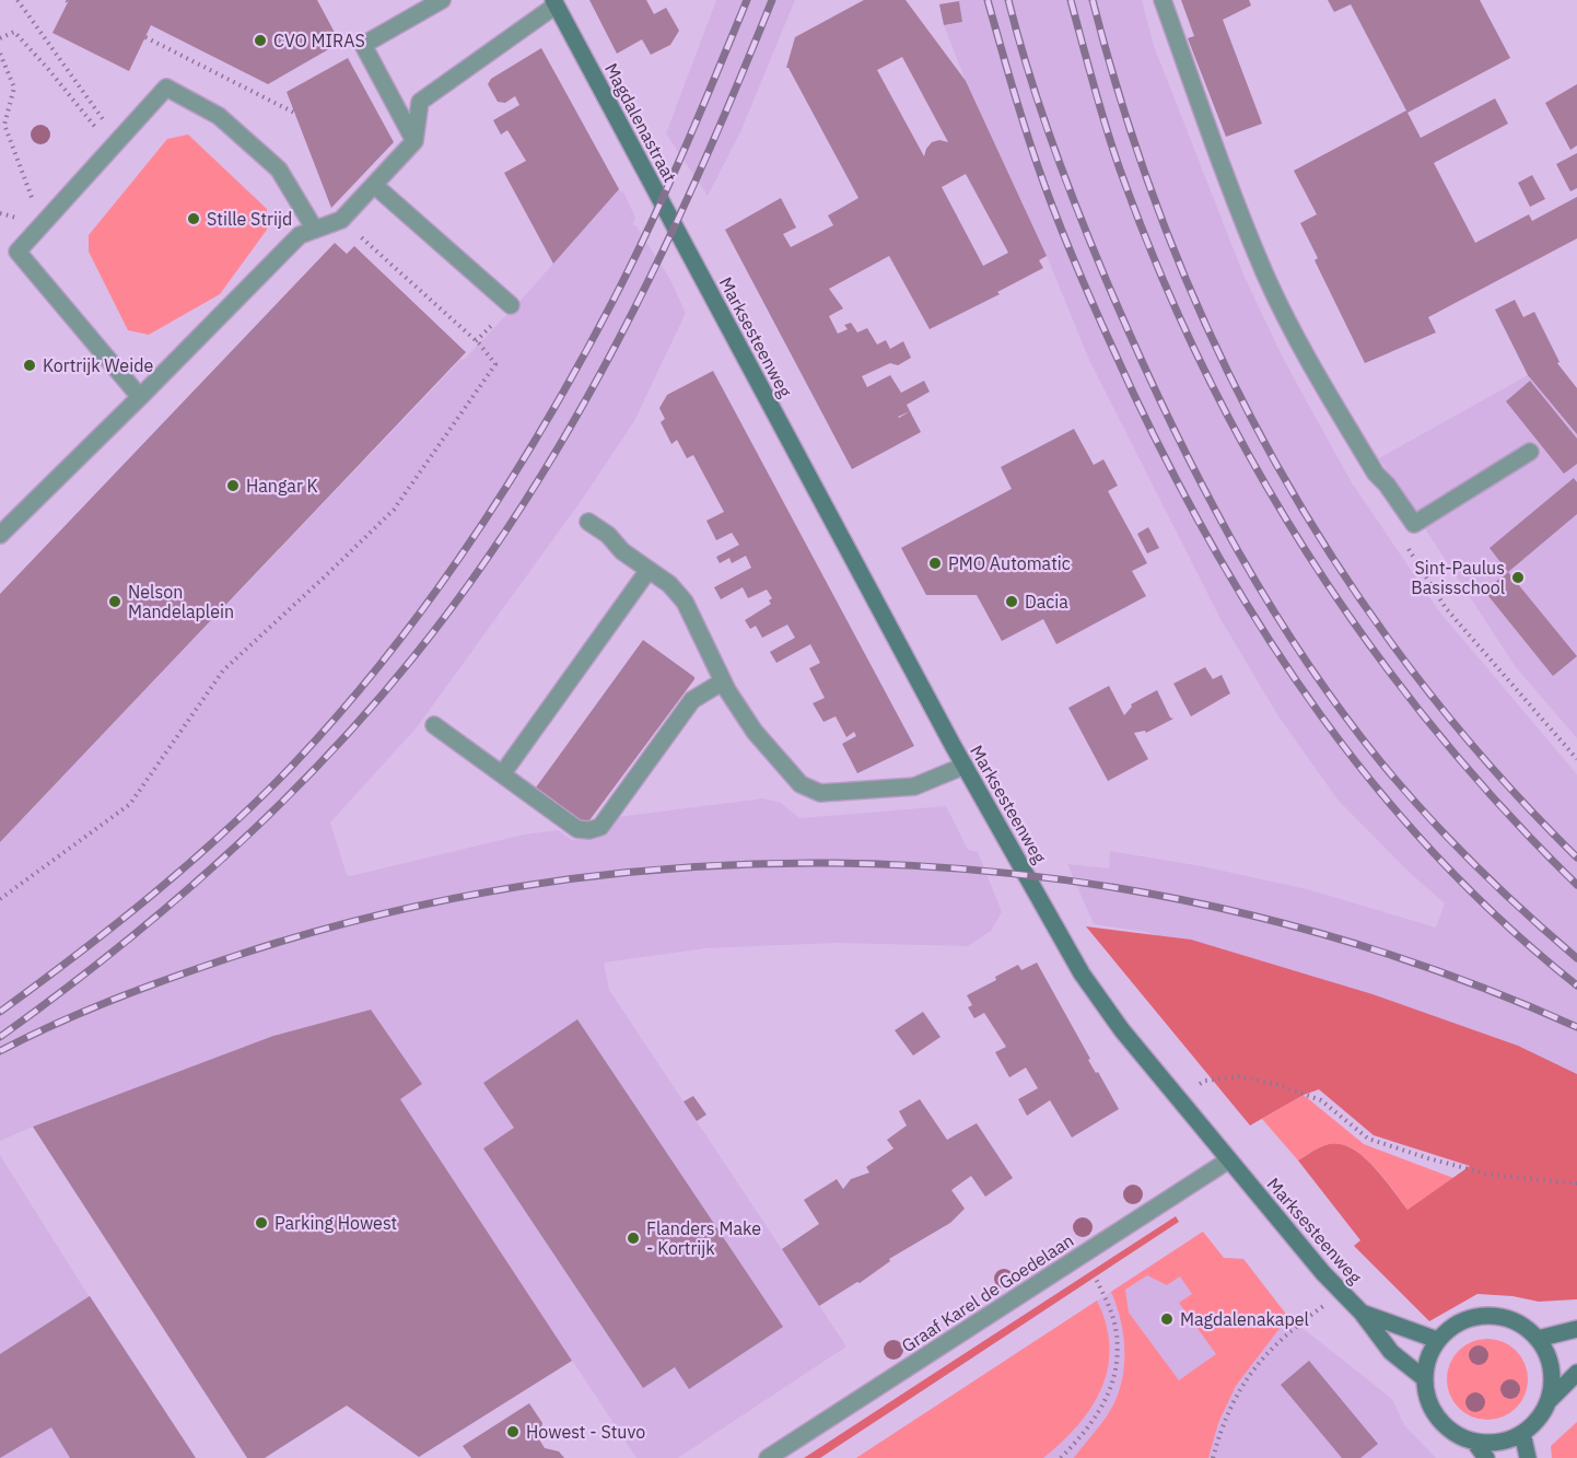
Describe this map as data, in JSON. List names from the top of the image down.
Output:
{
  "streets": {
    "street": ["Magdalenastraat", "Marksesteenweg", "Graaf Karel de Goedelaan"]
  },
  "crossings": [
    ["Magdalenastraat", "Marksesteenweg"],
    ["Marksesteenweg", "Graaf Karel de Goedelaan"]
  ],
  "places": [
    "CVO MIRAS",
    "Stille Strijd",
    "Kortrijk Weide",
    "Hangar K",
    "PMO Automatic",
    "Sint-Paulus Basisschool",
    "Nelson Mandelaplein",
    "Dacia",
    "Parking Howest",
    "Flanders Make - Kortrijk",
    "Magdalenakapel",
    "Howest - Stuvo"
  ]
}
